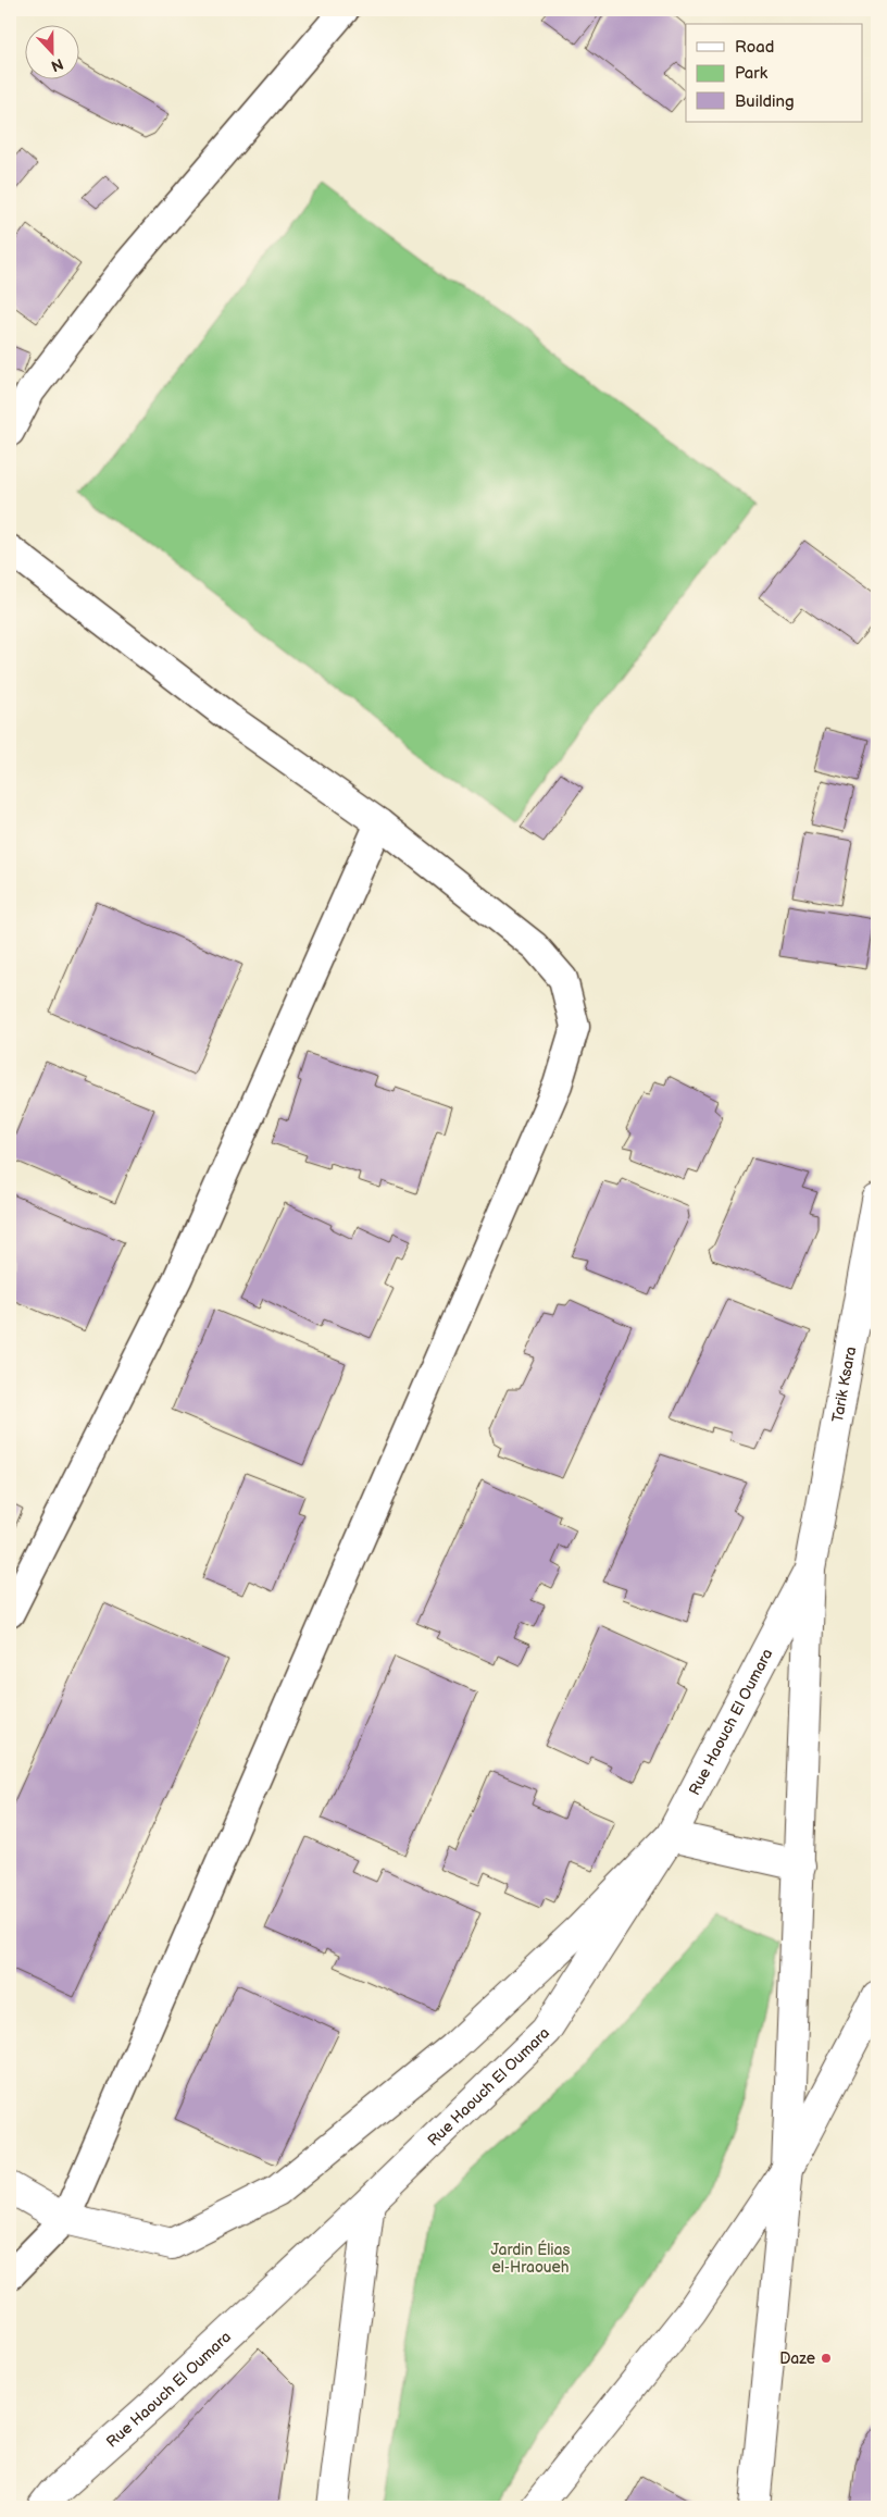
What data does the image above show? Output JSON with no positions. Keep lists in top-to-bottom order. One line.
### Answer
{"streets":{"street":["Tarik Ksara","Rue Haouch El Oumara"]},"crossings":[["Tarik Ksara","Rue Haouch El Oumara"]],"parks":["Jardin Élias el-Hraoueh"],"places":["Daze"],"legend":["Road","Park","Building"],"north":"bottom"}
